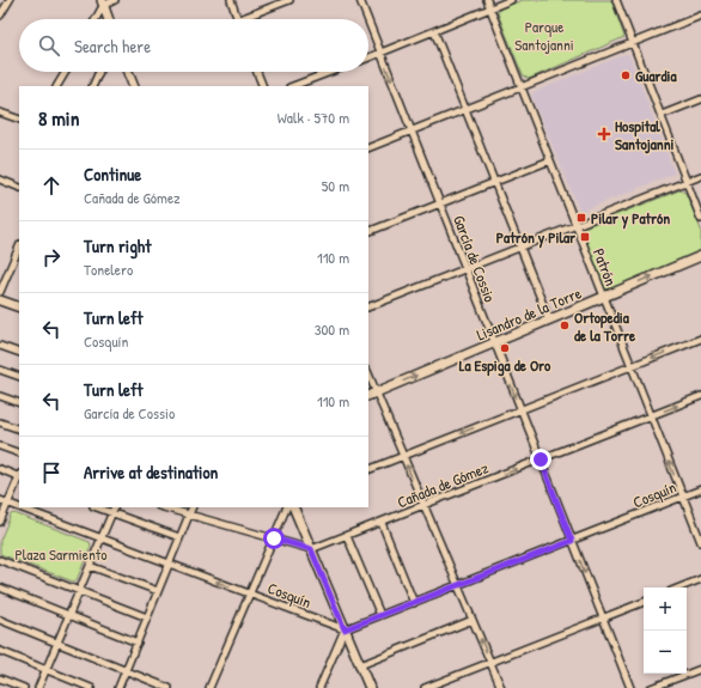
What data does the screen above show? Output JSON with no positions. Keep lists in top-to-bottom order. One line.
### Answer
{"streets":{"street":["García de Cossio","Patrón","Lisandro de la Torre","Cañada de Gómez","Cosquín"]},"crossings":[["García de Cossio","Lisandro de la Torre"],["García de Cossio","Cañada de Gómez"],["García de Cossio","Cosquín"],["Patrón","Lisandro de la Torre"],["Patrón","Cañada de Gómez"],["Patrón","Cosquín"]],"parks":["Parque Santojanni","Plaza Sarmiento"],"places":{"other":["Guardia","Ortopedia de la Torre","La Espiga de Oro"],"health":["Hospital Santojanni"],"transit":["Pilar y Patrón","Patrón y Pilar"]},"page":{"search":"Search here","heading":["8 min","Walk · 570 m"],"list":[["Continue","Cañada de Gómez","50 m"],["Turn right","Tonelero","110 m"],["Turn left","Cosquín","300 m"],["Turn left","García de Cossio","110 m"],"Arrive at destination"],"map_buttons":["+","−"]}}
